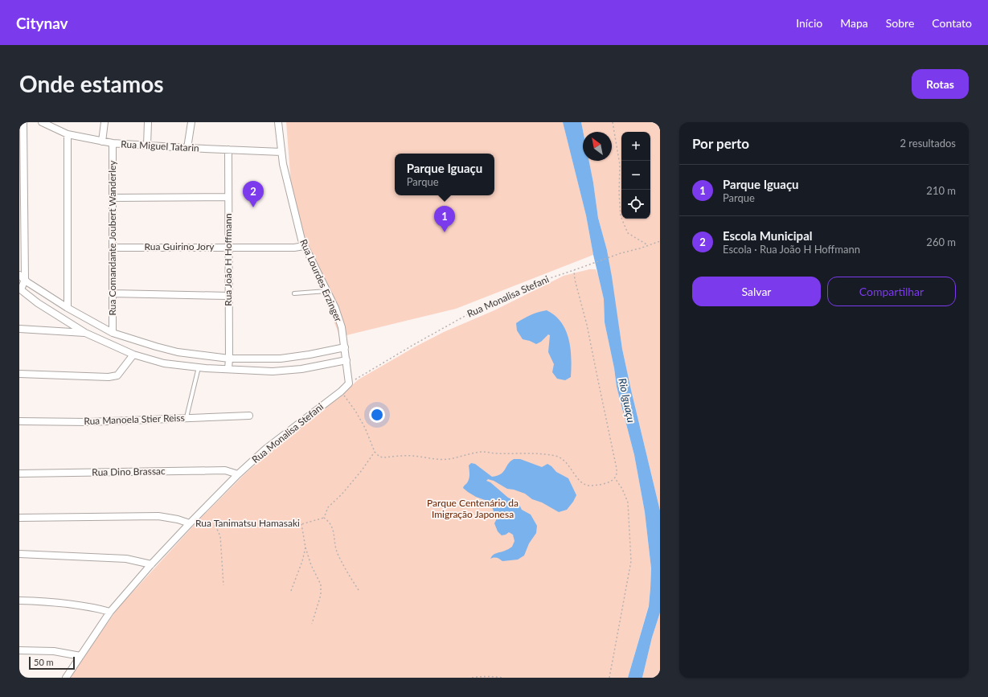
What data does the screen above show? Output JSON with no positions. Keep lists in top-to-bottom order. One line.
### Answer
{"streets":{"street":["Rua Miguel Tatarin","Rua Comandante Joubert Wanderley","Rua Guirino Jory","Rua João H Hoffmann","Rua Lourdes Erzinger","Rua Monalisa Stefani","Rua Manoela Stier Reiss","Rua Dino Brassac"],"path":["Rua Tanimatsu Hamasaki"]},"crossings":[["Rua Miguel Tatarin","Rua Comandante Joubert Wanderley"],["Rua Miguel Tatarin","Rua João H Hoffmann"],["Rua Miguel Tatarin","Rua Lourdes Erzinger"],["Rua Comandante Joubert Wanderley","Rua Guirino Jory"],["Rua Guirino Jory","Rua João H Hoffmann"],["Rua Guirino Jory","Rua Lourdes Erzinger"],["Rua Lourdes Erzinger","Rua Monalisa Stefani"],["Rua Monalisa Stefani","Rua Dino Brassac"],["Rua Monalisa Stefani","Rua Tanimatsu Hamasaki"]],"water":["Rio Iguaçu"],"parks":["Parque Centenário da Imigração Japonesa"],"scale_bar":"50 m","north":"top left","page":{"header":"Citynav","nav":["Início","Mapa","Sobre","Contato"],"buttons":["Rotas",["Salvar","Compartilhar"]],"title":"Onde estamos","heading":["Por perto","2 resultados"],"map_buttons":["+","−"],"popup":["Parque Iguaçu","Parque"],"list":[{"mark":"1","name":"Parque Iguaçu","note":"Parque","value":"210 m"},{"mark":"2","name":"Escola Municipal","note":"Escola · Rua João H Hoffmann","value":"260 m"}],"pins":["2","1"],"scale":"50 m"}}
